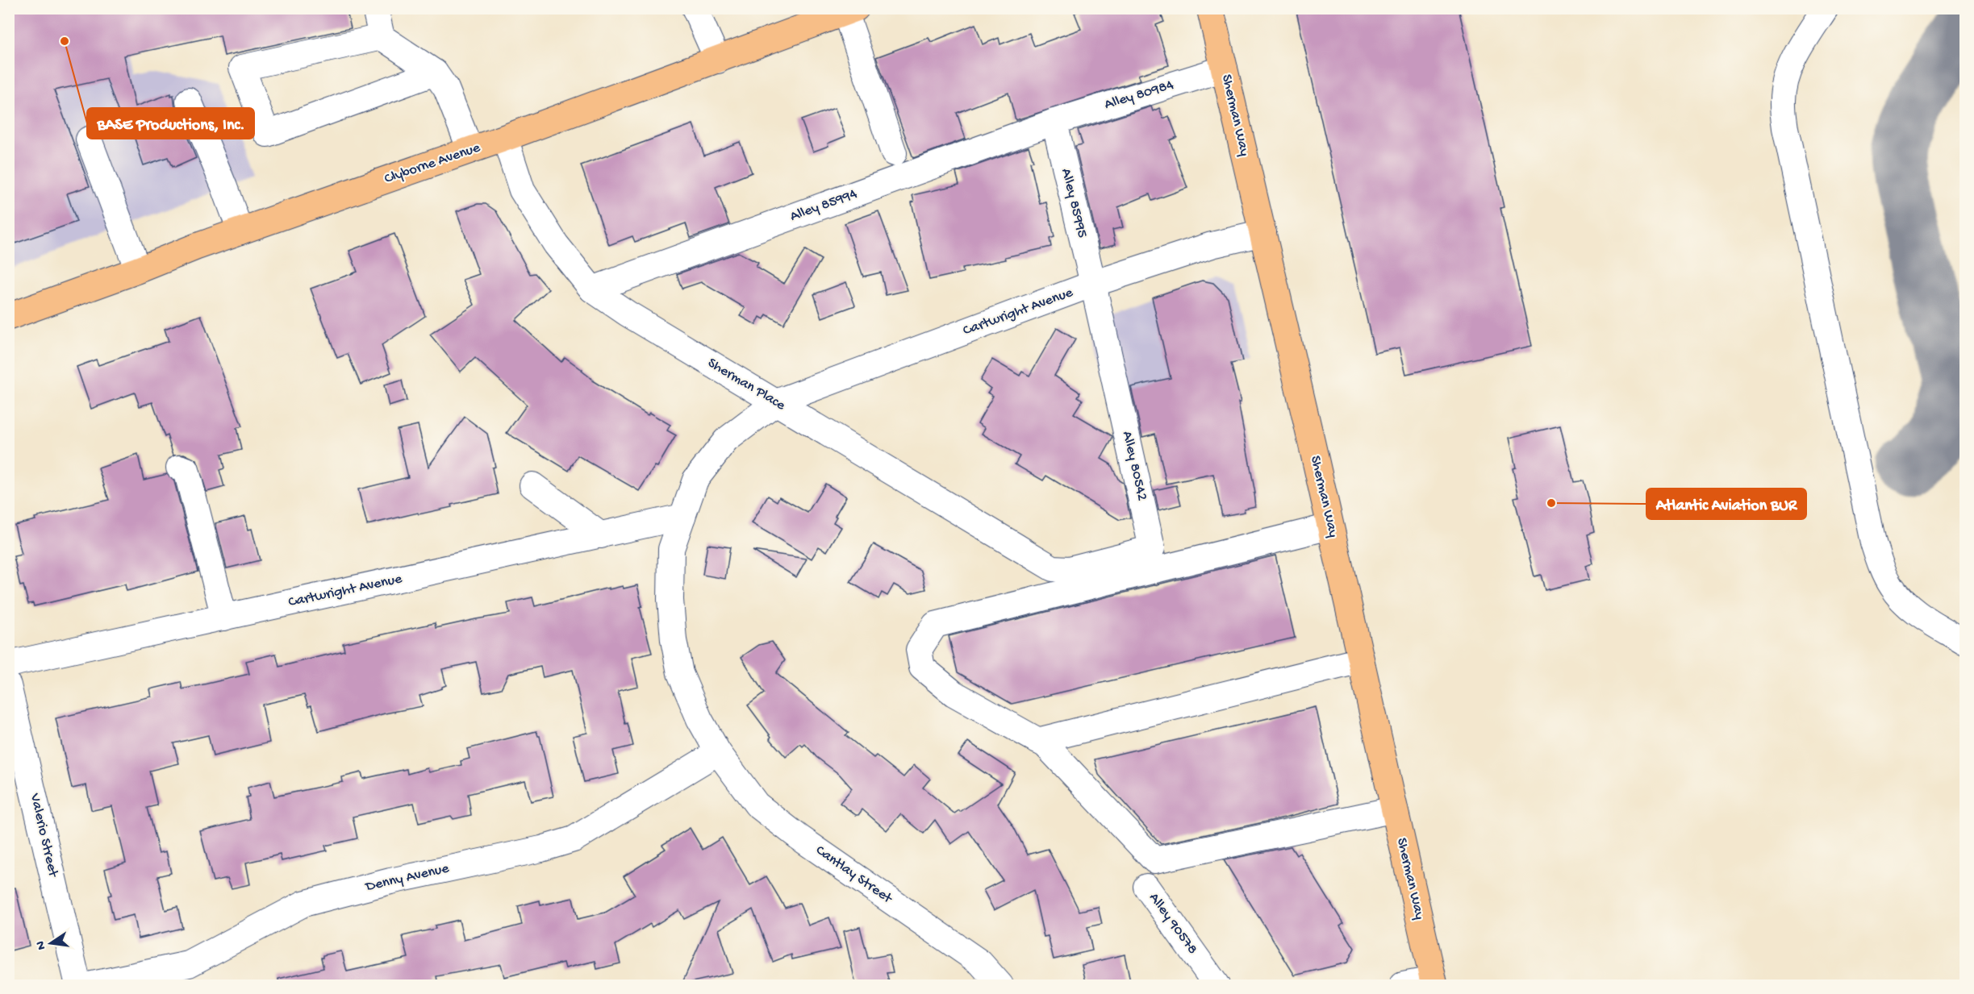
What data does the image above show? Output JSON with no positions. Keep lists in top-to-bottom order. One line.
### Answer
{"streets":{"main road":["Sherman Way","Clyborne Avenue"],"street":["Alley 80984","Alley 85995","Alley 85994","Cartwright Avenue","Sherman Place","Alley 80542","Valerio Street","Cantlay Street","Denny Avenue","Alley 90578"]},"crossings":[["Alley 80984","Sherman Way"],["Alley 80984","Alley 85995"],["Alley 80984","Alley 85994"],["Sherman Way","Cartwright Avenue"],["Clyborne Avenue","Sherman Place"],["Alley 85995","Alley 85994"],["Alley 85995","Cartwright Avenue"],["Alley 85995","Alley 80542"],["Alley 85994","Sherman Place"],["Cartwright Avenue","Sherman Place"],["Cartwright Avenue","Alley 80542"],["Cartwright Avenue","Cantlay Street"],["Sherman Place","Alley 80542"],["Cantlay Street","Denny Avenue"]],"places":["BASE Productions, Inc.","Atlantic Aviation BUR"],"north":"left"}
